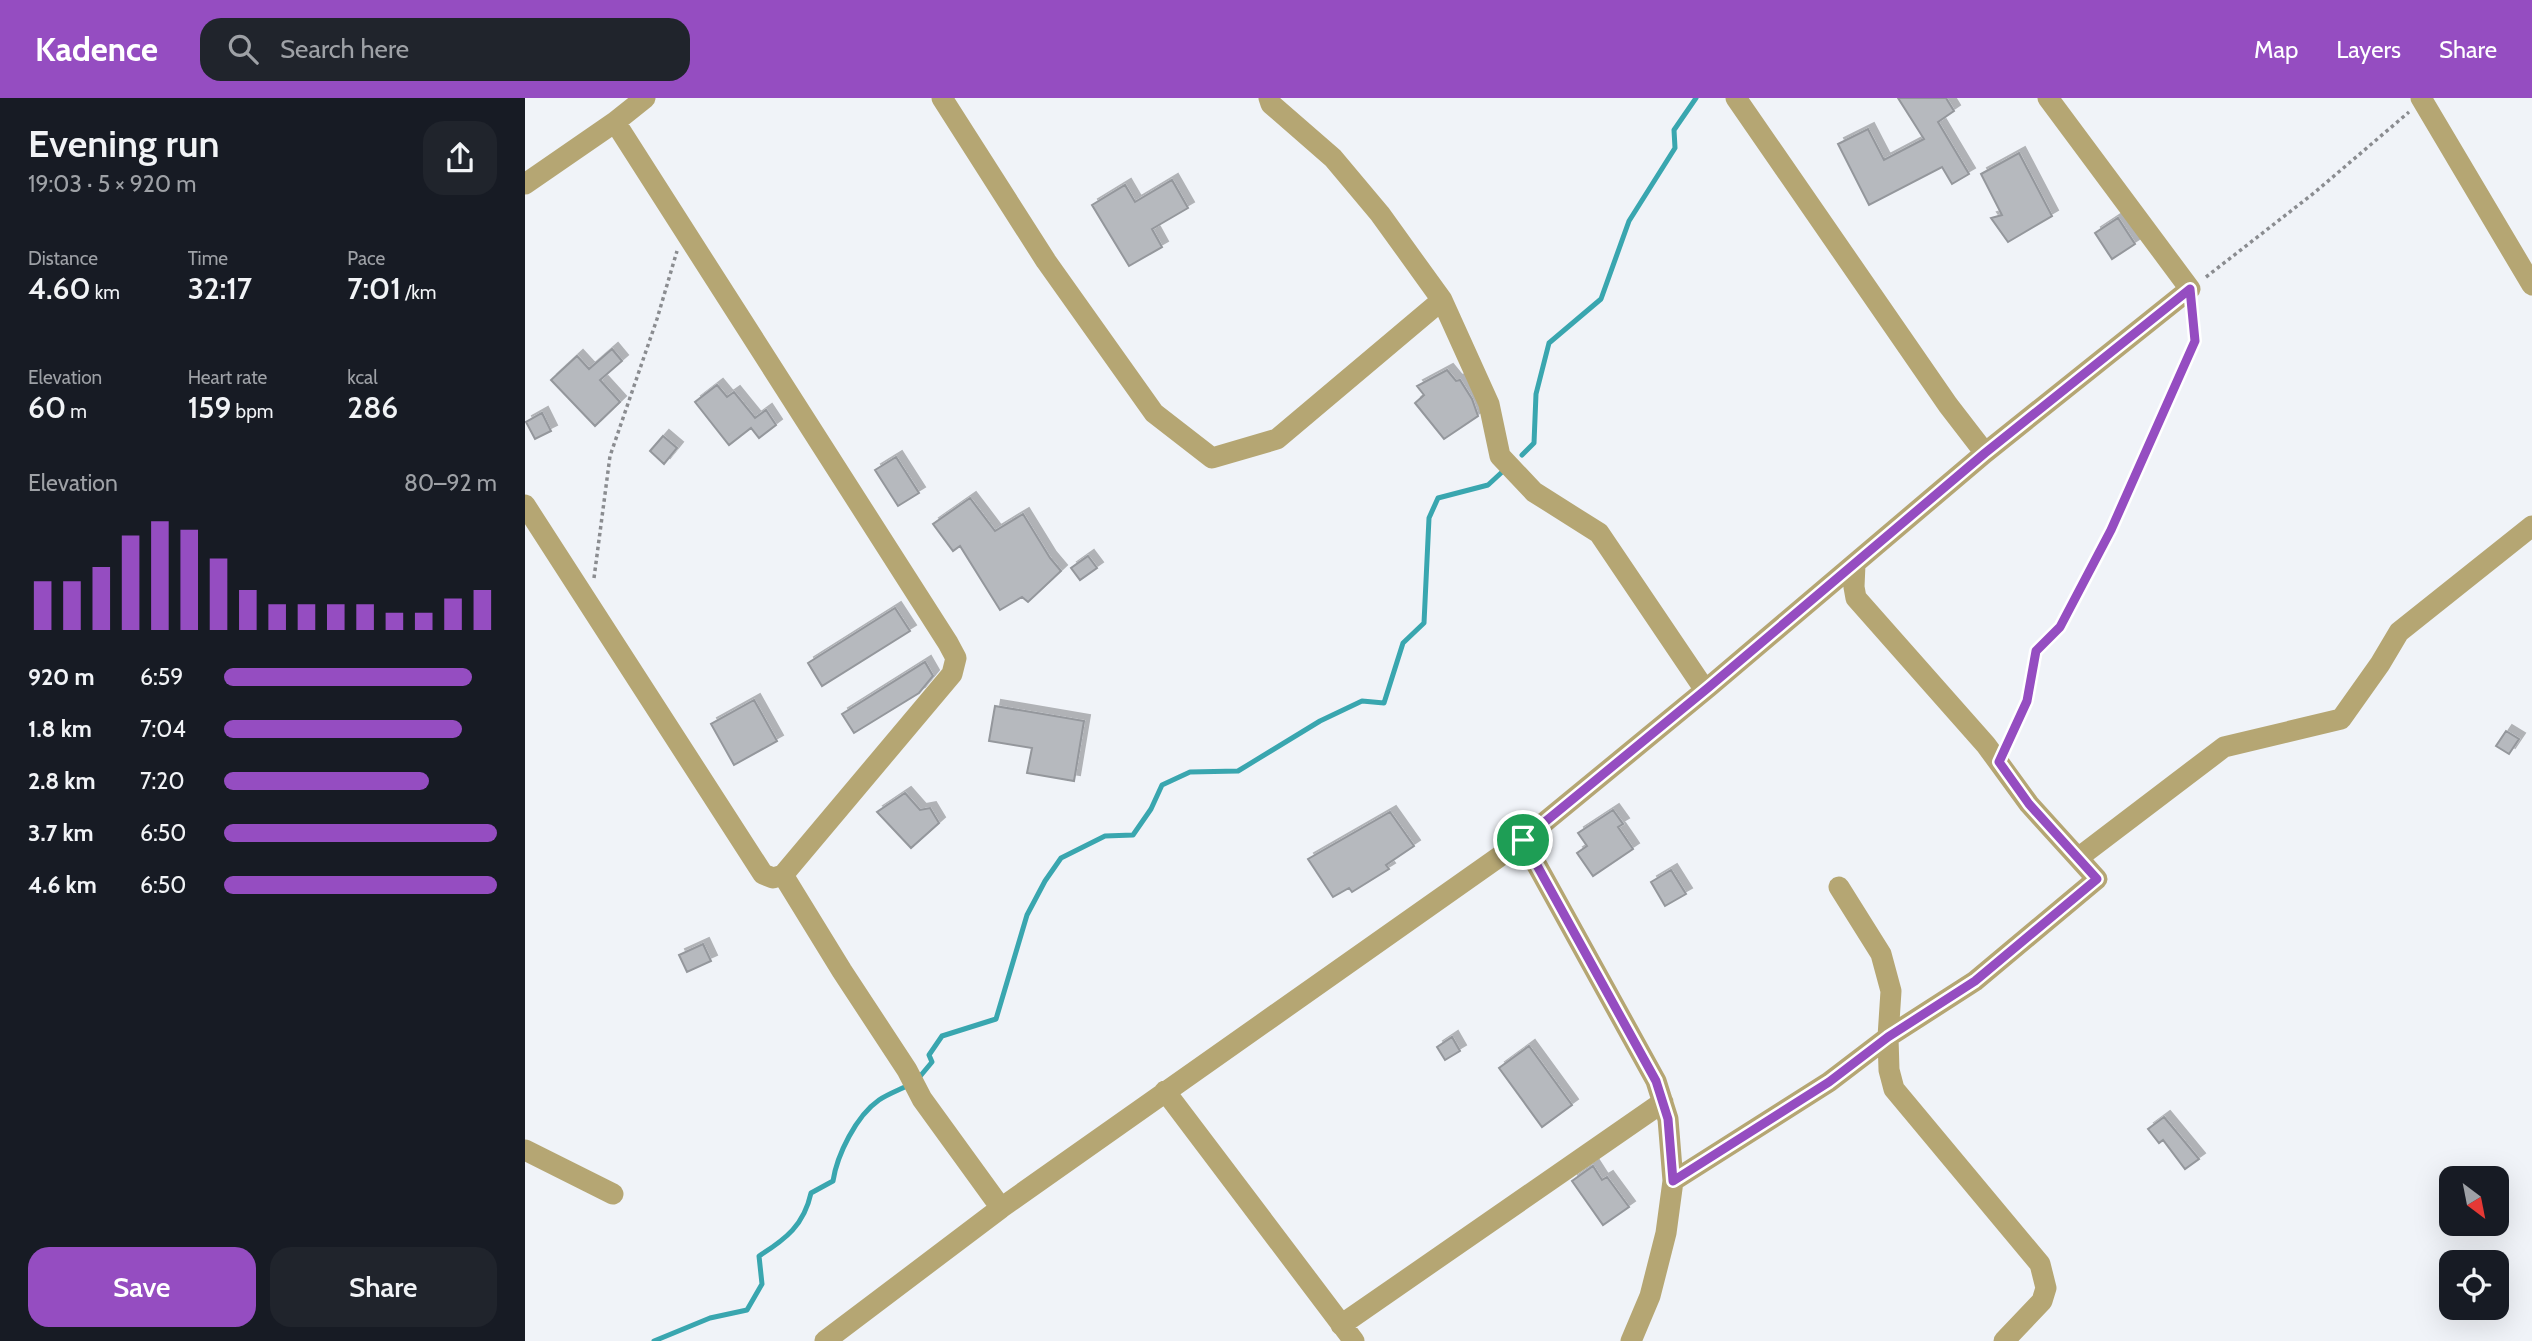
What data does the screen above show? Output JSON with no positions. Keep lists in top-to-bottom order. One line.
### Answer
{"north":"bottom right","page":{"header":"Kadence","search":"Search here","nav":["Map","Layers","Share"],"heading":["Evening run","19:03 · 5 × 920 m"],"stats":[["Distance","4.60 km"],["Time","32:17"],["Pace","7:01 /km"],["Elevation","60 m"],["Heart rate","159 bpm"],["kcal","286"]],"chart":["Elevation","80–92 m"],"list":[{"name":"920 m","note":"6:59"},{"name":"1.8 km","note":"7:04"},{"name":"2.8 km","note":"7:20"},{"name":"3.7 km","note":"6:50"},{"name":"4.6 km","note":"6:50"}],"buttons":["Save","Share"]}}
